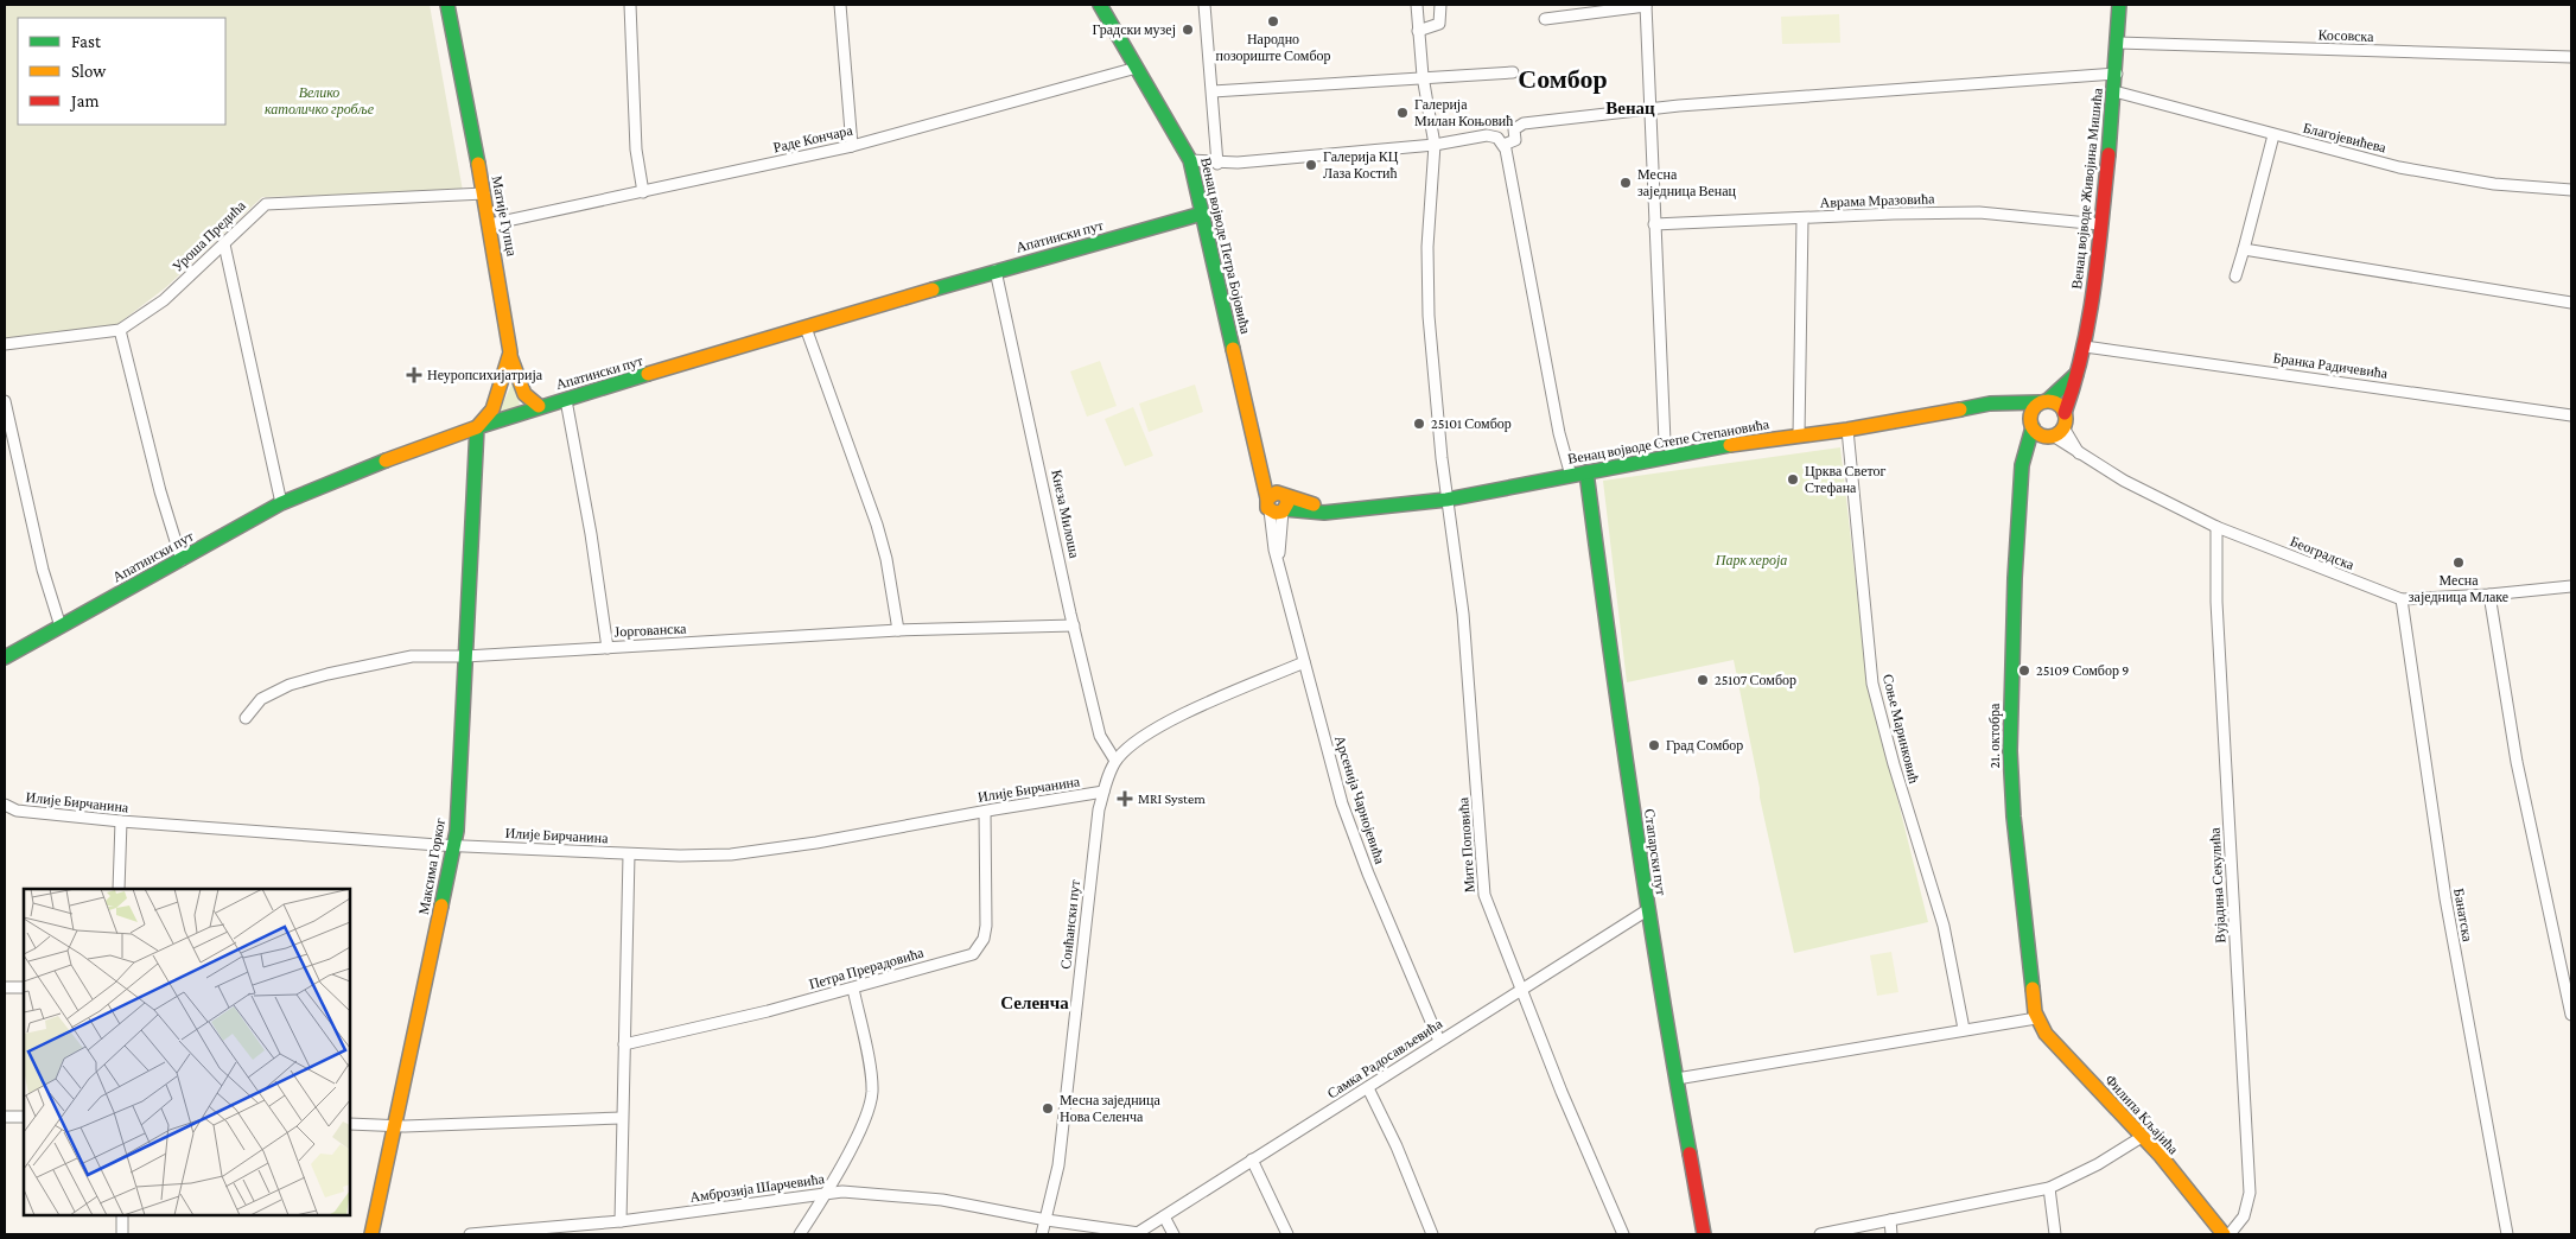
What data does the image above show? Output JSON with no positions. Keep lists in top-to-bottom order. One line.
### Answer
{"streets":{"main road":["Венац војводе Живојина Мишића","Матије Гупца","Апатински пут","Венац војводе Петра Бојовића","Венац војводе Степе Степановића","21. октобра","Стапарски пут","Максима Горког","Филипа Кљајића"],"street":["Косовска","Благојевићева","Раде Кончара","Аврама Мразовића","Уроша Предића","Бранка Радичевића","Кнеза Милоша","Београдска","Јоргованска","Соње Маринковић","Илије Бирчанина","Арсенија Чарнојевића","Мите Поповића","Вујадина Секулића","Банатска","Сонћански пут","Петра Прерадовића","Самка Радосављевића","Амброзија Шарчевића"]},"crossings":[["Косовска","Венац војводе Живојина Мишића"],["Благојевићева","Венац војводе Живојина Мишића"],["Раде Кончара","Матије Гупца"],["Раде Кончара","Венац војводе Петра Бојовића"],["Венац војводе Живојина Мишића","Аврама Мразовића"],["Венац војводе Живојина Мишића","Бранка Радичевића"],["Венац војводе Живојина Мишића","Венац војводе Степе Степановића"],["Венац војводе Живојина Мишића","Београдска"],["Венац војводе Живојина Мишића","21. октобра"],["Матије Гупца","Уроша Предића"],["Матије Гупца","Апатински пут"],["Матије Гупца","Максима Горког"],["Апатински пут","Венац војводе Петра Бојовића"],["Апатински пут","Кнеза Милоша"],["Апатински пут","Максима Горког"],["Венац војводе Петра Бојовића","Венац војводе Степе Степановића"],["Венац војводе Петра Бојовића","Арсенија Чарнојевића"],["Венац војводе Степе Степановића","Београдска"],["Венац војводе Степе Степановића","Соње Маринковић"],["Венац војводе Степе Степановића","21. октобра"],["Венац војводе Степе Степановића","Арсенија Чарнојевића"],["Венац војводе Степе Степановића","Мите Поповића"],["Венац војводе Степе Степановића","Стапарски пут"],["Кнеза Милоша","Јоргованска"],["Кнеза Милоша","Сонћански пут"],["Београдска","21. октобра"],["Београдска","Вујадина Секулића"],["Београдска","Банатска"],["Јоргованска","Максима Горког"],["21. октобра","Филипа Кљајића"],["Илије Бирчанина","Максима Горког"],["Илије Бирчанина","Сонћански пут"],["Илије Бирчанина","Петра Прерадовића"],["Арсенија Чарнојевића","Самка Радосављевића"],["Мите Поповића","Самка Радосављевића"],["Стапарски пут","Самка Радосављевића"],["Сонћански пут","Самка Радосављевића"],["Сонћански пут","Амброзија Шарчевића"],["Самка Радосављевића","Амброзија Шарчевића"]],"districts":["Сомбор","Венац","Селенча"],"parks":["Велико католичко гробље","Парк хероја"],"places":{"other":["Народно позориште Сомбор","Градски музеј","Галерија Милан Коњовић","Галерија КЦ Лаза Костић","Месна заједница Венац","25101 Сомбор","Црква Светог Стефана","Месна заједница Млаке","25109 Сомбор 9","25107 Сомбор","Град Сомбор","Месна заједница Нова Селенча"],"health":["Неуропсихијатрија","MRI System"]},"legend":["Fast","Slow","Jam"]}
